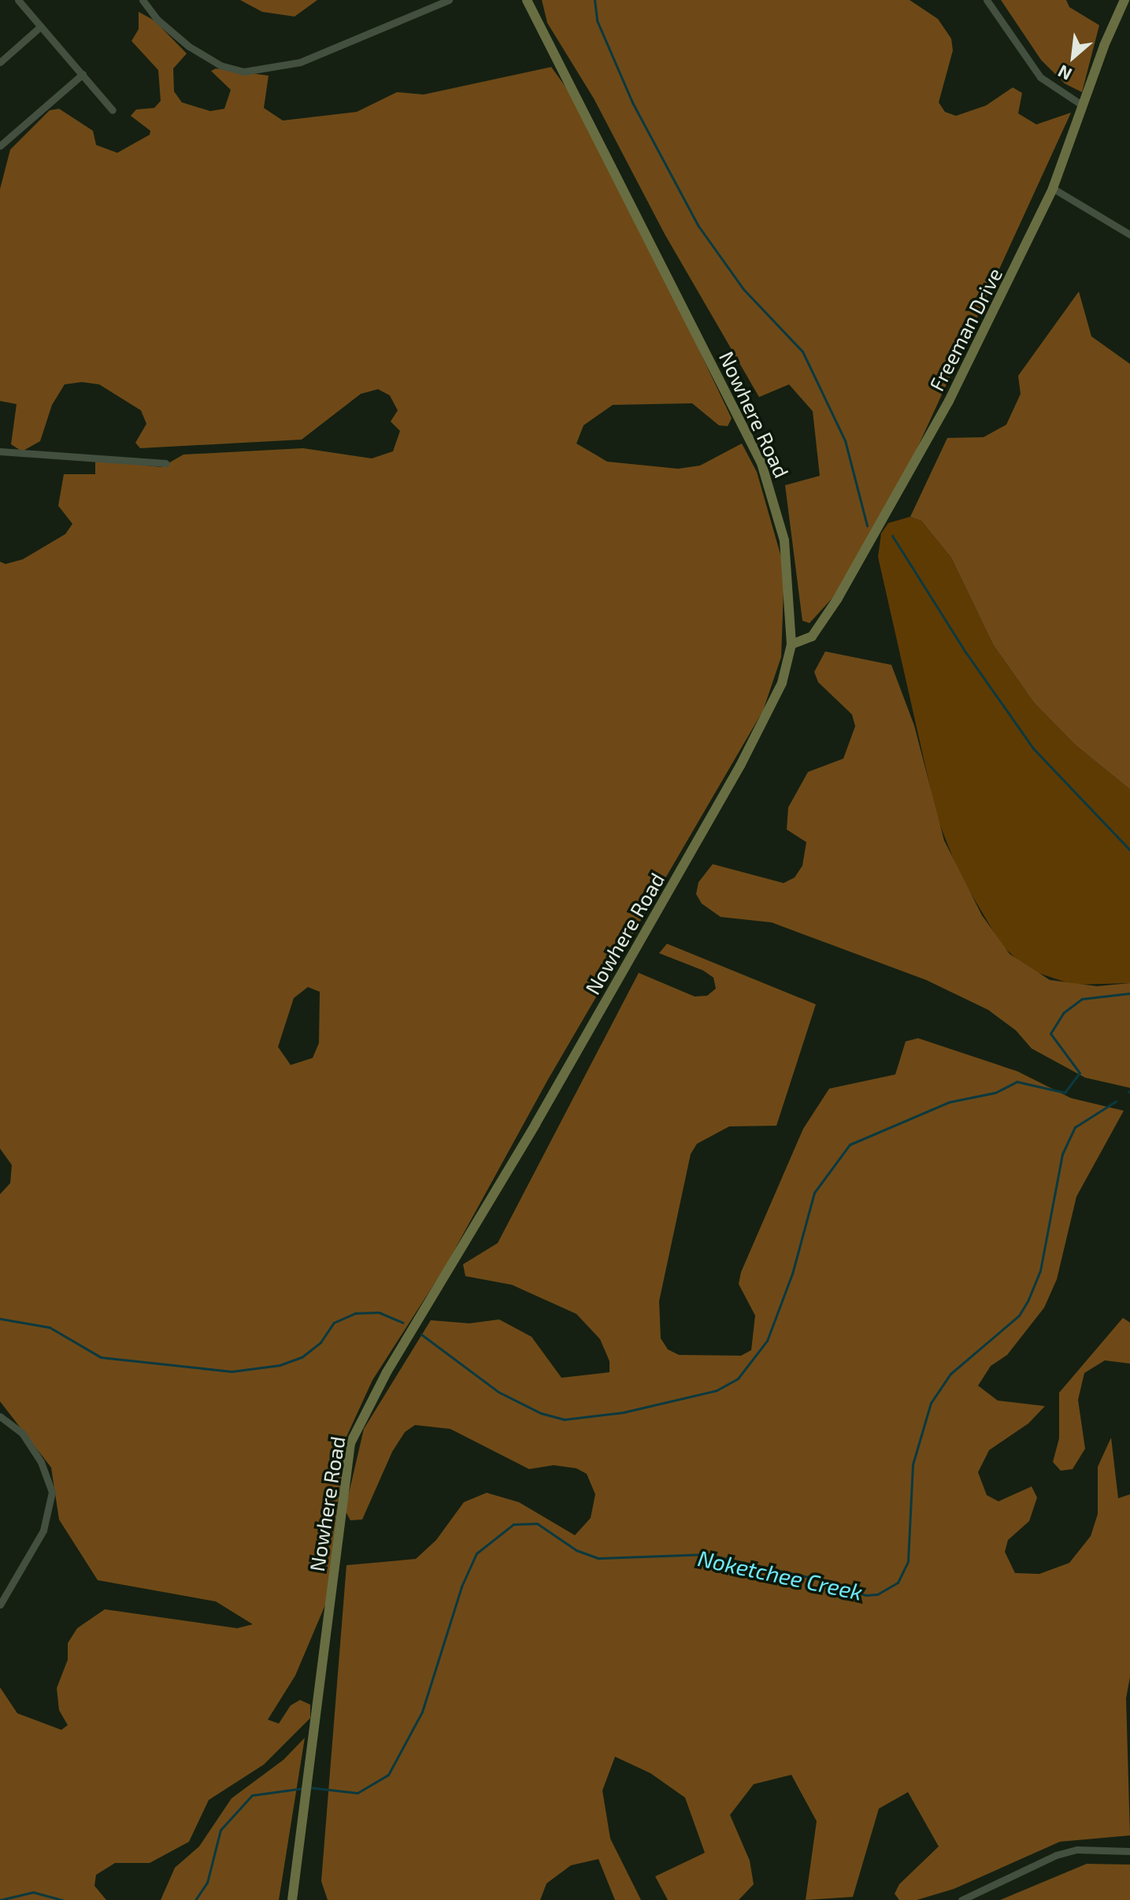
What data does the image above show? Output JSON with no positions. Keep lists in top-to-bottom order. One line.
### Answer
{"streets":{"street":["Freeman Drive","Nowhere Road"]},"crossings":[["Freeman Drive","Nowhere Road"]],"water":["Noketchee Creek"],"north":"bottom left"}
